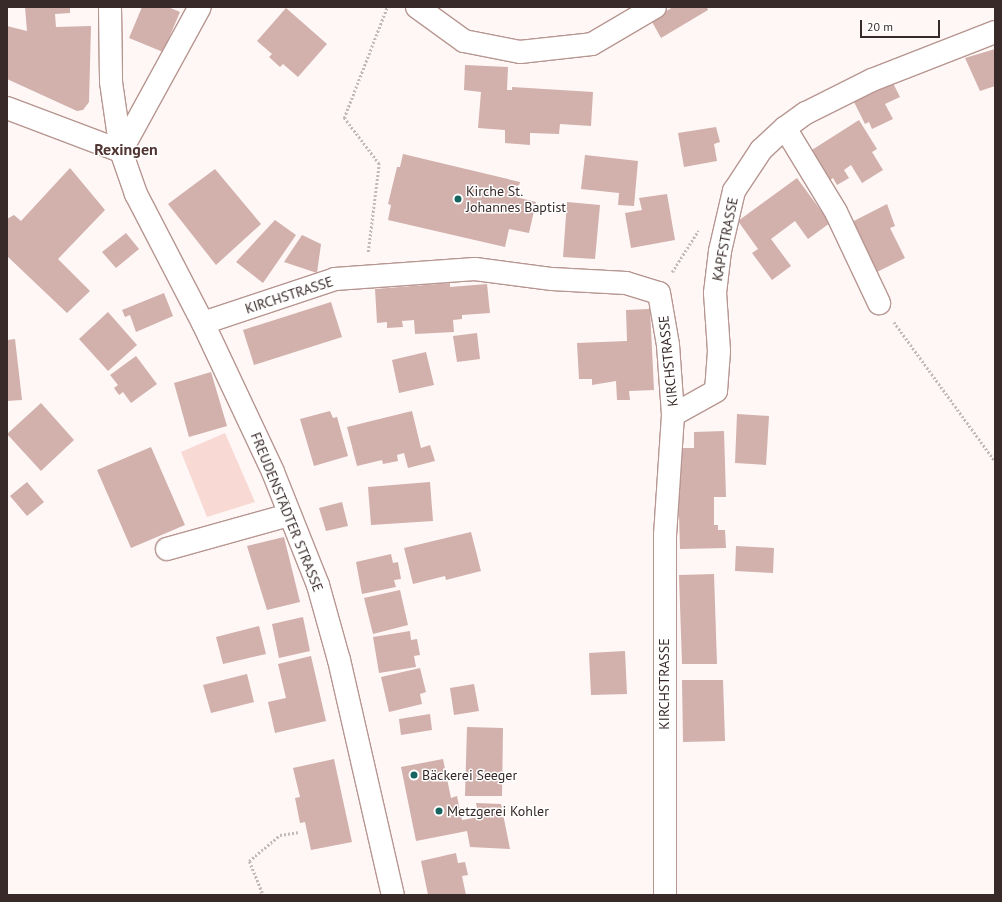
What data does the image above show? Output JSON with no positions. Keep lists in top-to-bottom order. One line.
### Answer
{"streets":{"street":["KAPFSTRASSE","KIRCHSTRASSE","FREUDENSTÄDTER STRASSE"]},"crossings":[["KAPFSTRASSE","KIRCHSTRASSE"],["KIRCHSTRASSE","FREUDENSTÄDTER STRASSE"]],"districts":["Rexingen"],"places":["Kirche St. Johannes Baptist","Bäckerei Seeger","Metzgerei Kohler"],"scale_bar":"20 m"}
